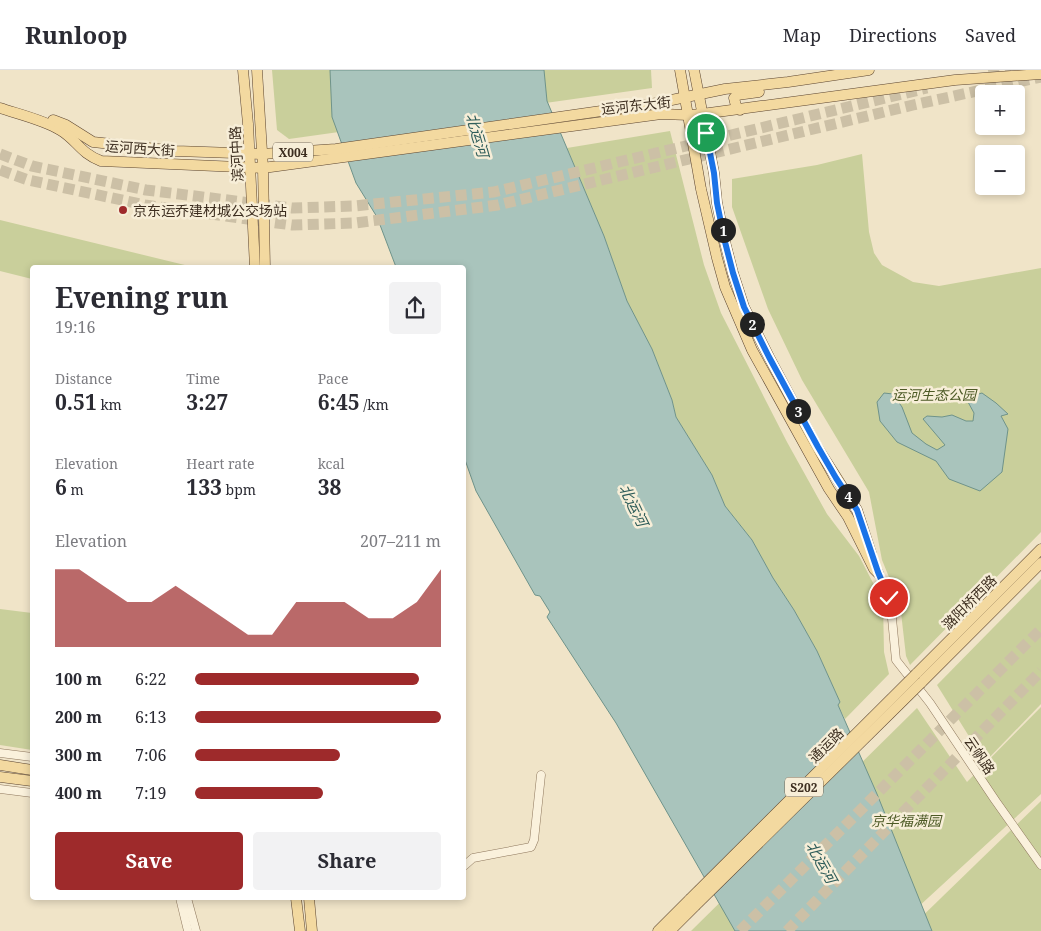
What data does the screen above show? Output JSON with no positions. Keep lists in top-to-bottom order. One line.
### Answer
{"streets":{"main road":["运河东大街","运河西大街","X004","滨河中路","潞阳桥西路","通运路","S202"],"street":["云帆路"]},"crossings":[["运河东大街","运河西大街"],["运河东大街","滨河中路"],["运河西大街","滨河中路"],["潞阳桥西路","通运路"],["通运路","S202"]],"water":["北运河"],"parks":["运河生态公园","京华福满园"],"places":["京东运乔建材城公交场站"],"page":{"header":"Runloop","nav":["Map","Directions","Saved"],"map_buttons":["+","−"],"pins":["1","2","3","4"],"heading":["Evening run","19:16"],"stats":[["Distance","0.51 km"],["Time","3:27"],["Pace","6:45 /km"],["Elevation","6 m"],["Heart rate","133 bpm"],["kcal","38"]],"chart":["Elevation","207–211 m"],"list":[{"name":"100 m","note":"6:22"},{"name":"200 m","note":"6:13"},{"name":"300 m","note":"7:06"},{"name":"400 m","note":"7:19"}],"buttons":["Save","Share"]}}
